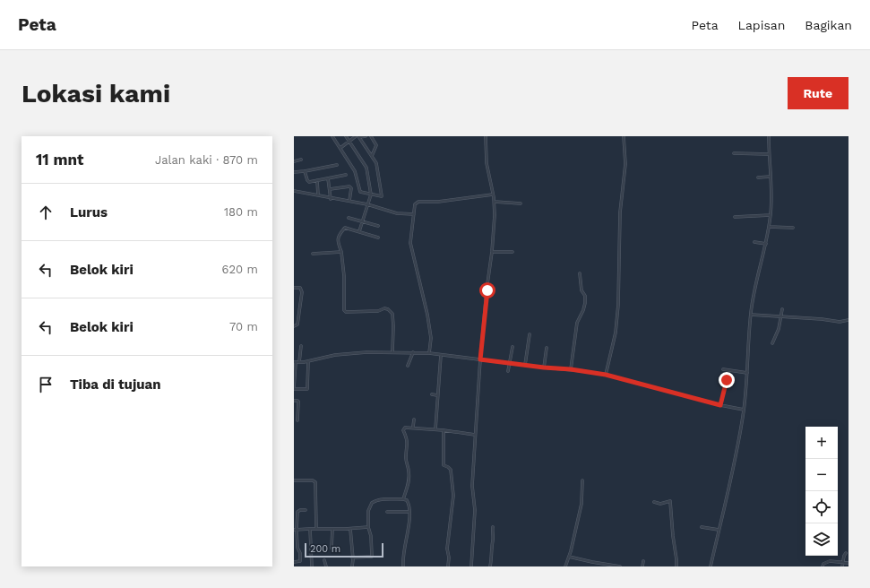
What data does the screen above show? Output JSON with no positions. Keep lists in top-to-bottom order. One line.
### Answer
{"scale_bar":"200 m","page":{"header":"Peta","nav":["Peta","Lapisan","Bagikan"],"buttons":"Rute","title":"Lokasi kami","heading":["11 mnt","Jalan kaki · 870 m"],"list":[["Lurus","180 m"],["Belok kiri","620 m"],["Belok kiri","70 m"],"Tiba di tujuan"],"map_buttons":["+","−"],"scale":"200 m"}}
